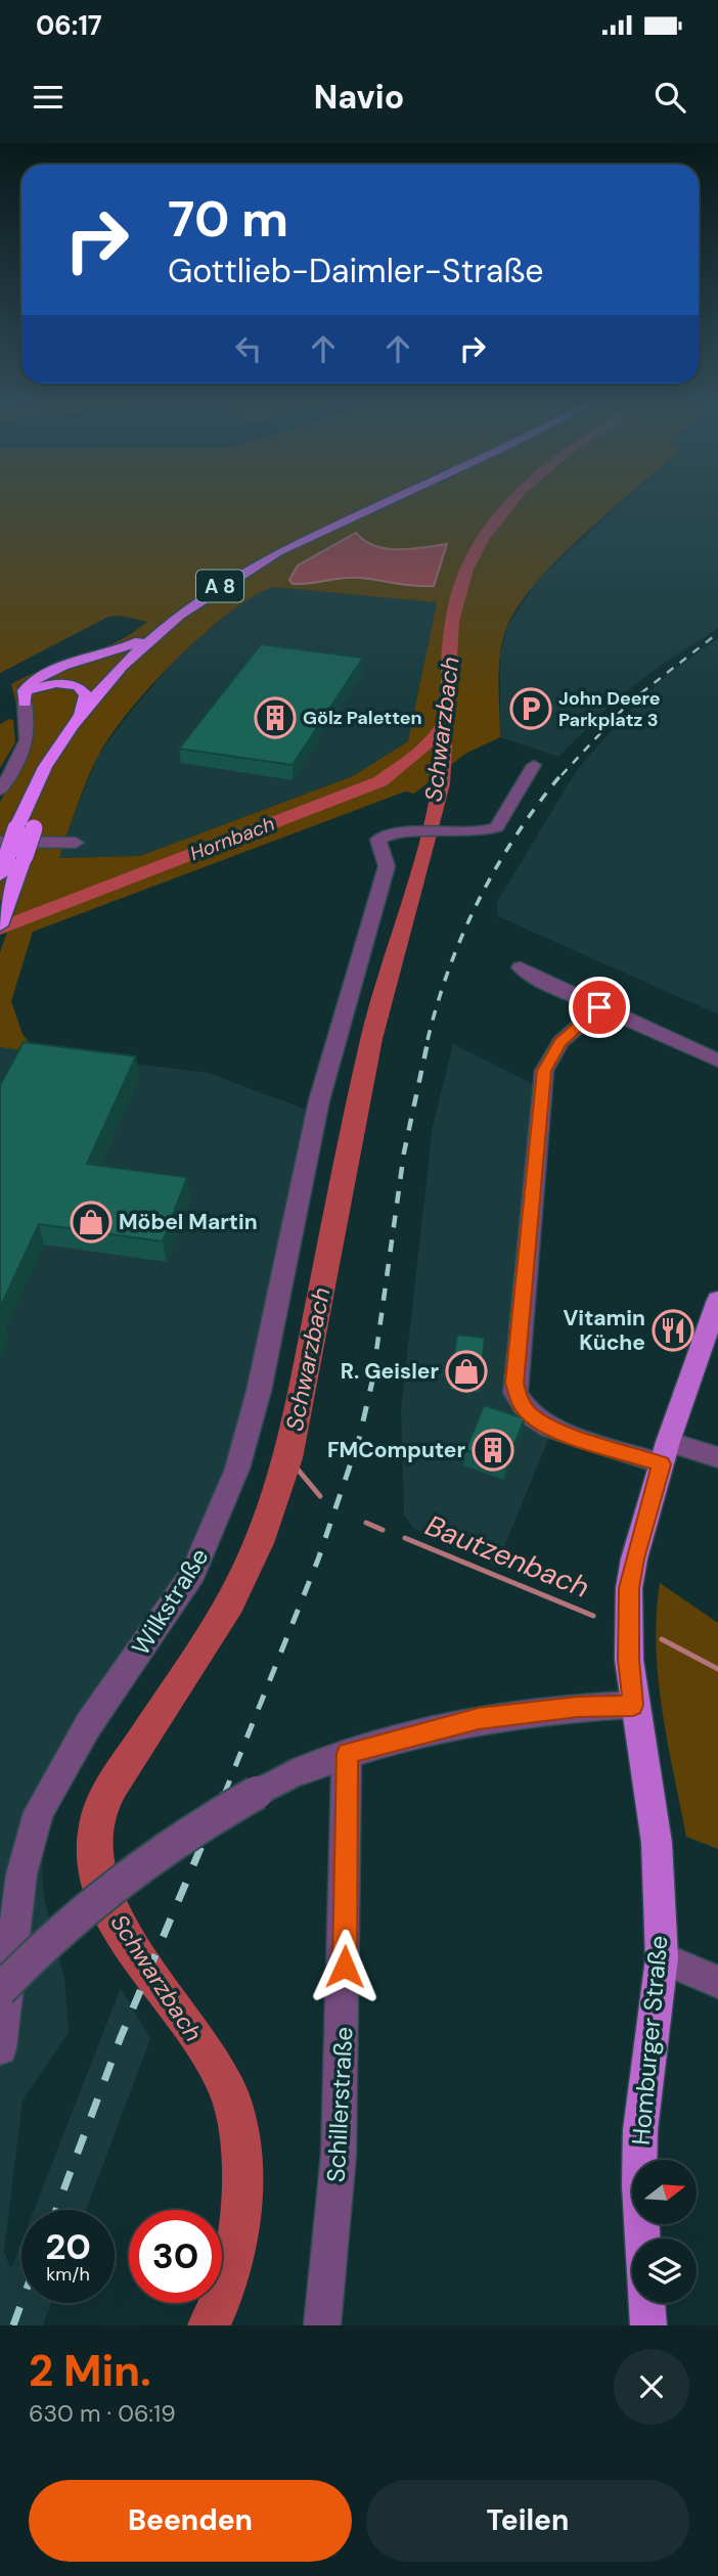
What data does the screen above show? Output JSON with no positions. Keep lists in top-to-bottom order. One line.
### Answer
{"streets":{"highway":["A 8"],"main road":["Homburger Straße"],"street":["Wilkstraße","Schillerstraße"]},"water":["Schwarzbach","Hornbach","Bautzenbach"],"places":{"parking":["John Deere Parkplatz 3"],"building":["Gölz Paletten","FMComputer"],"shop":["Möbel Martin","R. Geisler"],"restaurant":["Vitamin Küche"]},"north":"right","page":{"status":"06:17","header":"Navio","turn":["70 m","Gottlieb-Daimler-Straße"],"speed":"20 km/h","limit":"30","heading":["2 Min.","630 m · 06:19"],"buttons":["Beenden","Teilen"]}}
